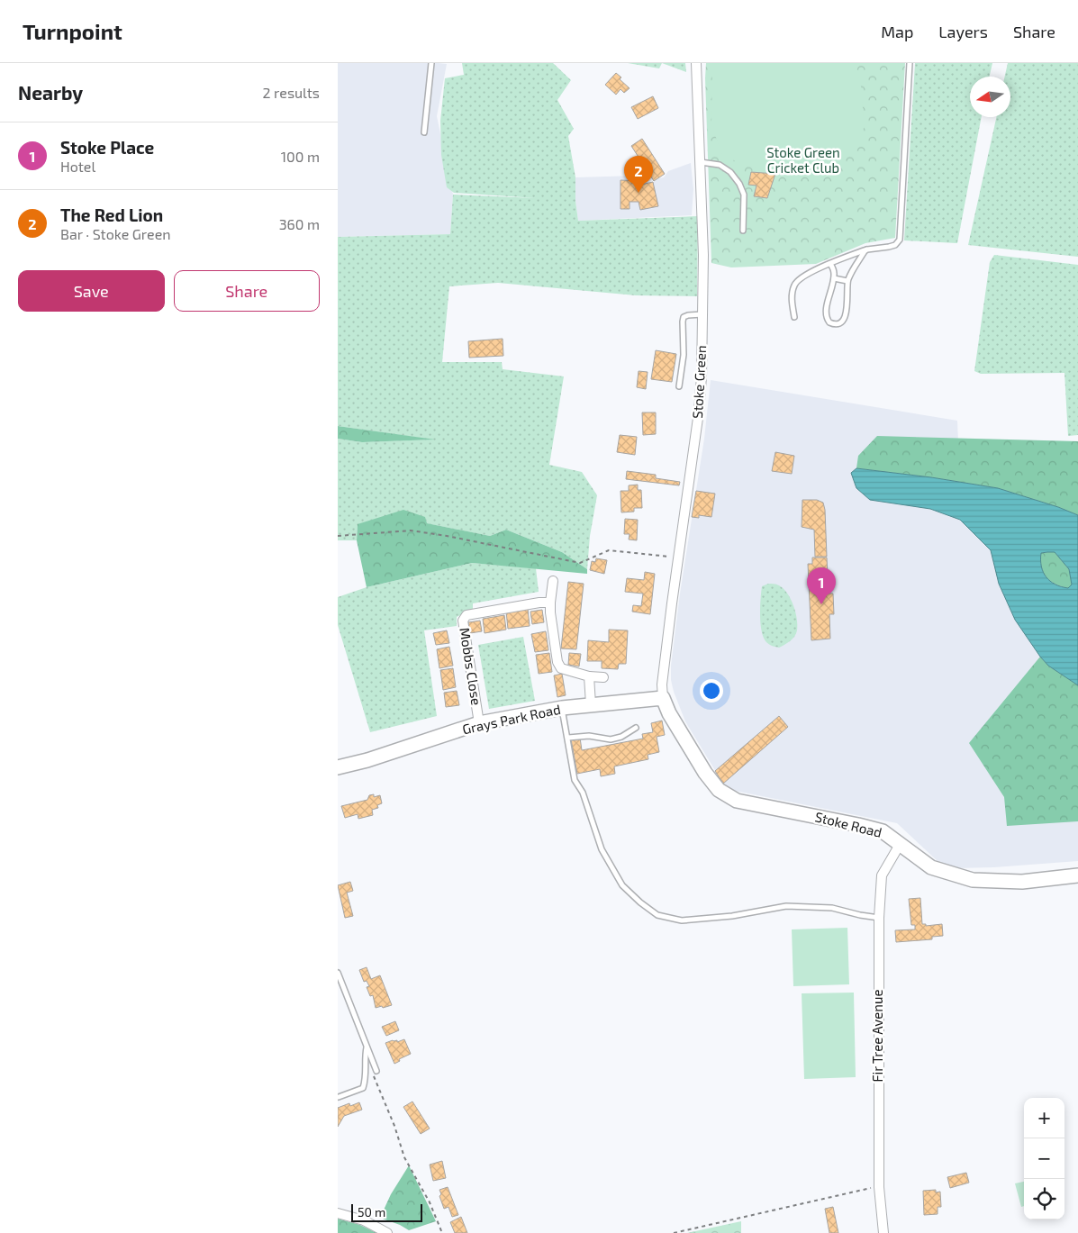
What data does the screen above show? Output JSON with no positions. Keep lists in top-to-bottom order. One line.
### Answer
{"streets":{"main road":["Grays Park Road","Stoke Road"],"street":["Stoke Green","Mobbs Close","Fir Tree Avenue"]},"crossings":[["Stoke Green","Grays Park Road"],["Stoke Green","Stoke Road"],["Mobbs Close","Grays Park Road"],["Grays Park Road","Stoke Road"],["Stoke Road","Fir Tree Avenue"]],"parks":["Stoke Green Cricket Club"],"scale_bar":"50 m","north":"left","page":{"header":"Turnpoint","nav":["Map","Layers","Share"],"heading":["Nearby","2 results"],"list":[{"mark":"1","name":"Stoke Place","note":"Hotel","value":"100 m"},{"mark":"2","name":"The Red Lion","note":"Bar · Stoke Green","value":"360 m"}],"pins":["2","1"],"buttons":["Save","Share"],"map_buttons":["+","−"],"scale":"50 m"}}
